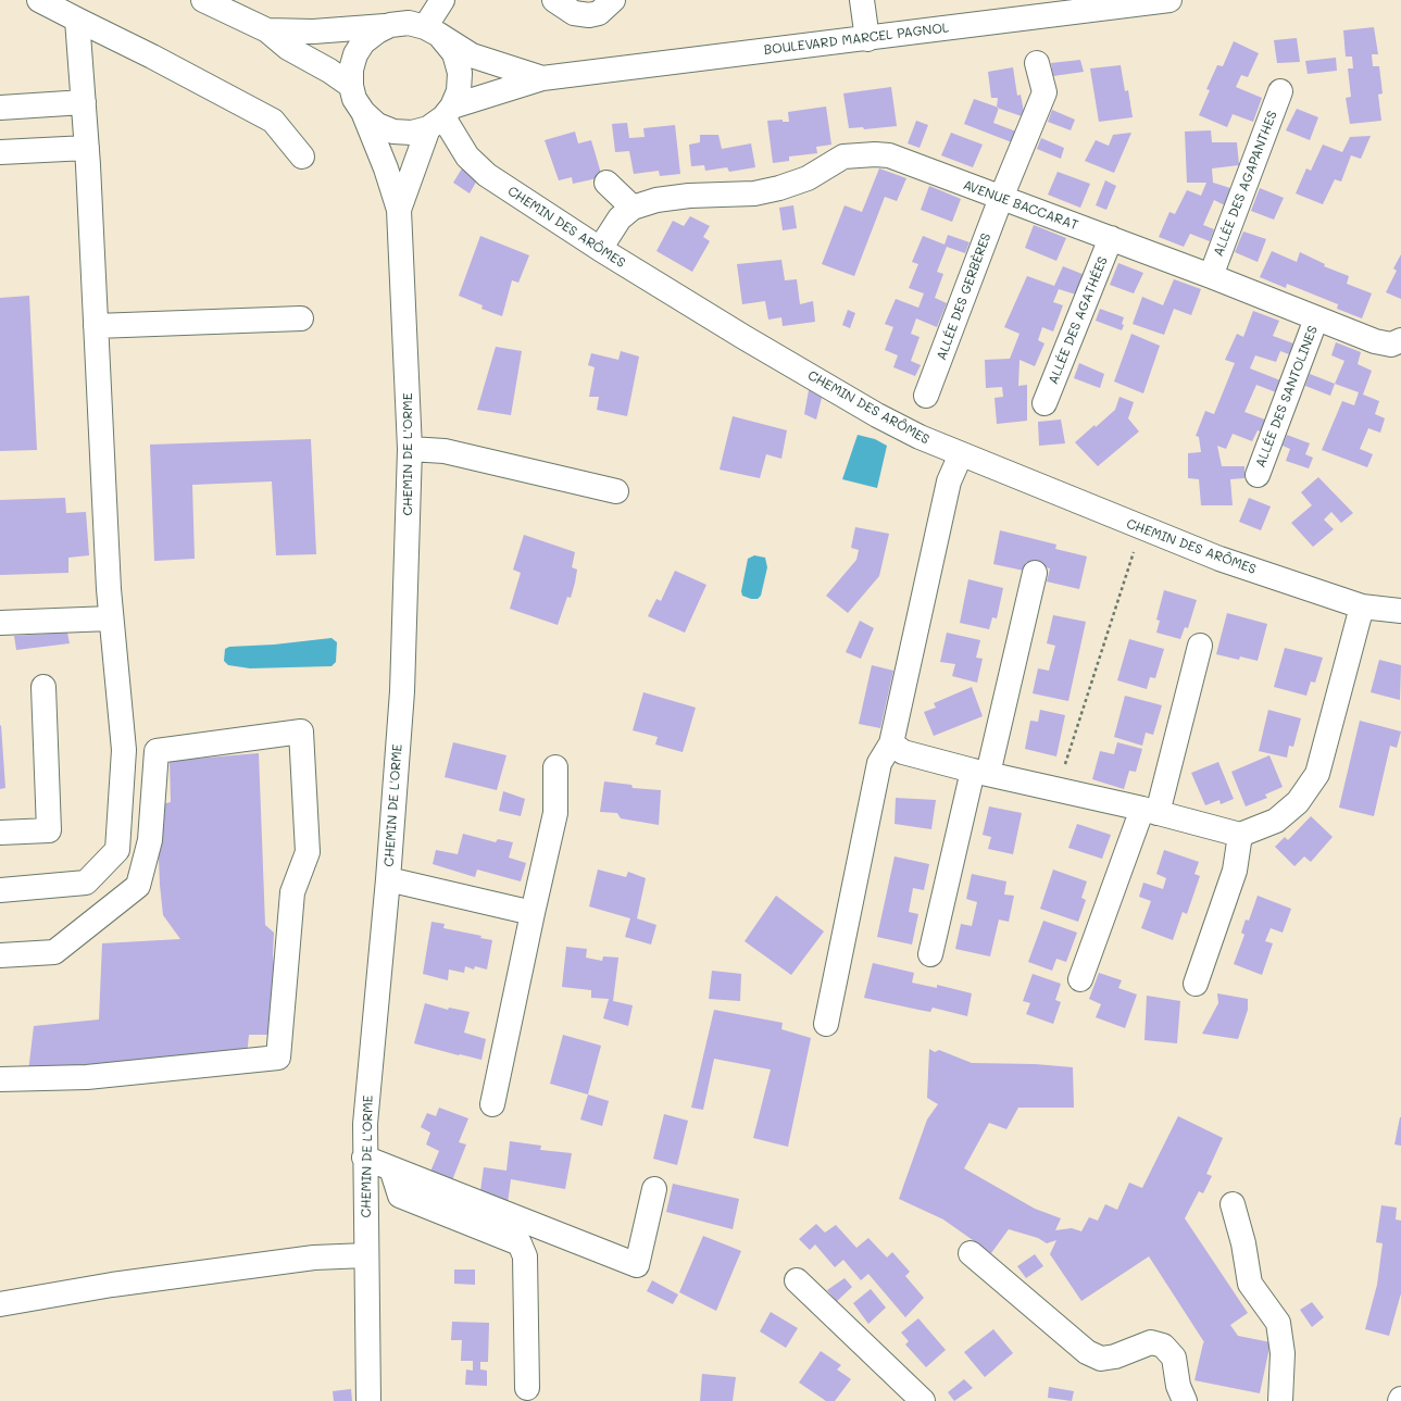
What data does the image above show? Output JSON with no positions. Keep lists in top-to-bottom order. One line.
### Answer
{"streets":{"street":["BOULEVARD MARCEL PAGNOL","ALLÉE DES AGAPANTHES","AVENUE BACCARAT","CHEMIN DES ARÔMES","ALLÉE DES GERBÈRES","ALLÉE DES AGATHÉES","ALLÉE DES SANTOLINES","CHEMIN DE L'ORME"]},"crossings":[["BOULEVARD MARCEL PAGNOL","CHEMIN DES ARÔMES"],["BOULEVARD MARCEL PAGNOL","CHEMIN DE L'ORME"],["ALLÉE DES AGAPANTHES","AVENUE BACCARAT"],["AVENUE BACCARAT","CHEMIN DES ARÔMES"],["AVENUE BACCARAT","ALLÉE DES GERBÈRES"],["AVENUE BACCARAT","ALLÉE DES AGATHÉES"],["AVENUE BACCARAT","ALLÉE DES SANTOLINES"],["CHEMIN DES ARÔMES","CHEMIN DE L'ORME"]]}
